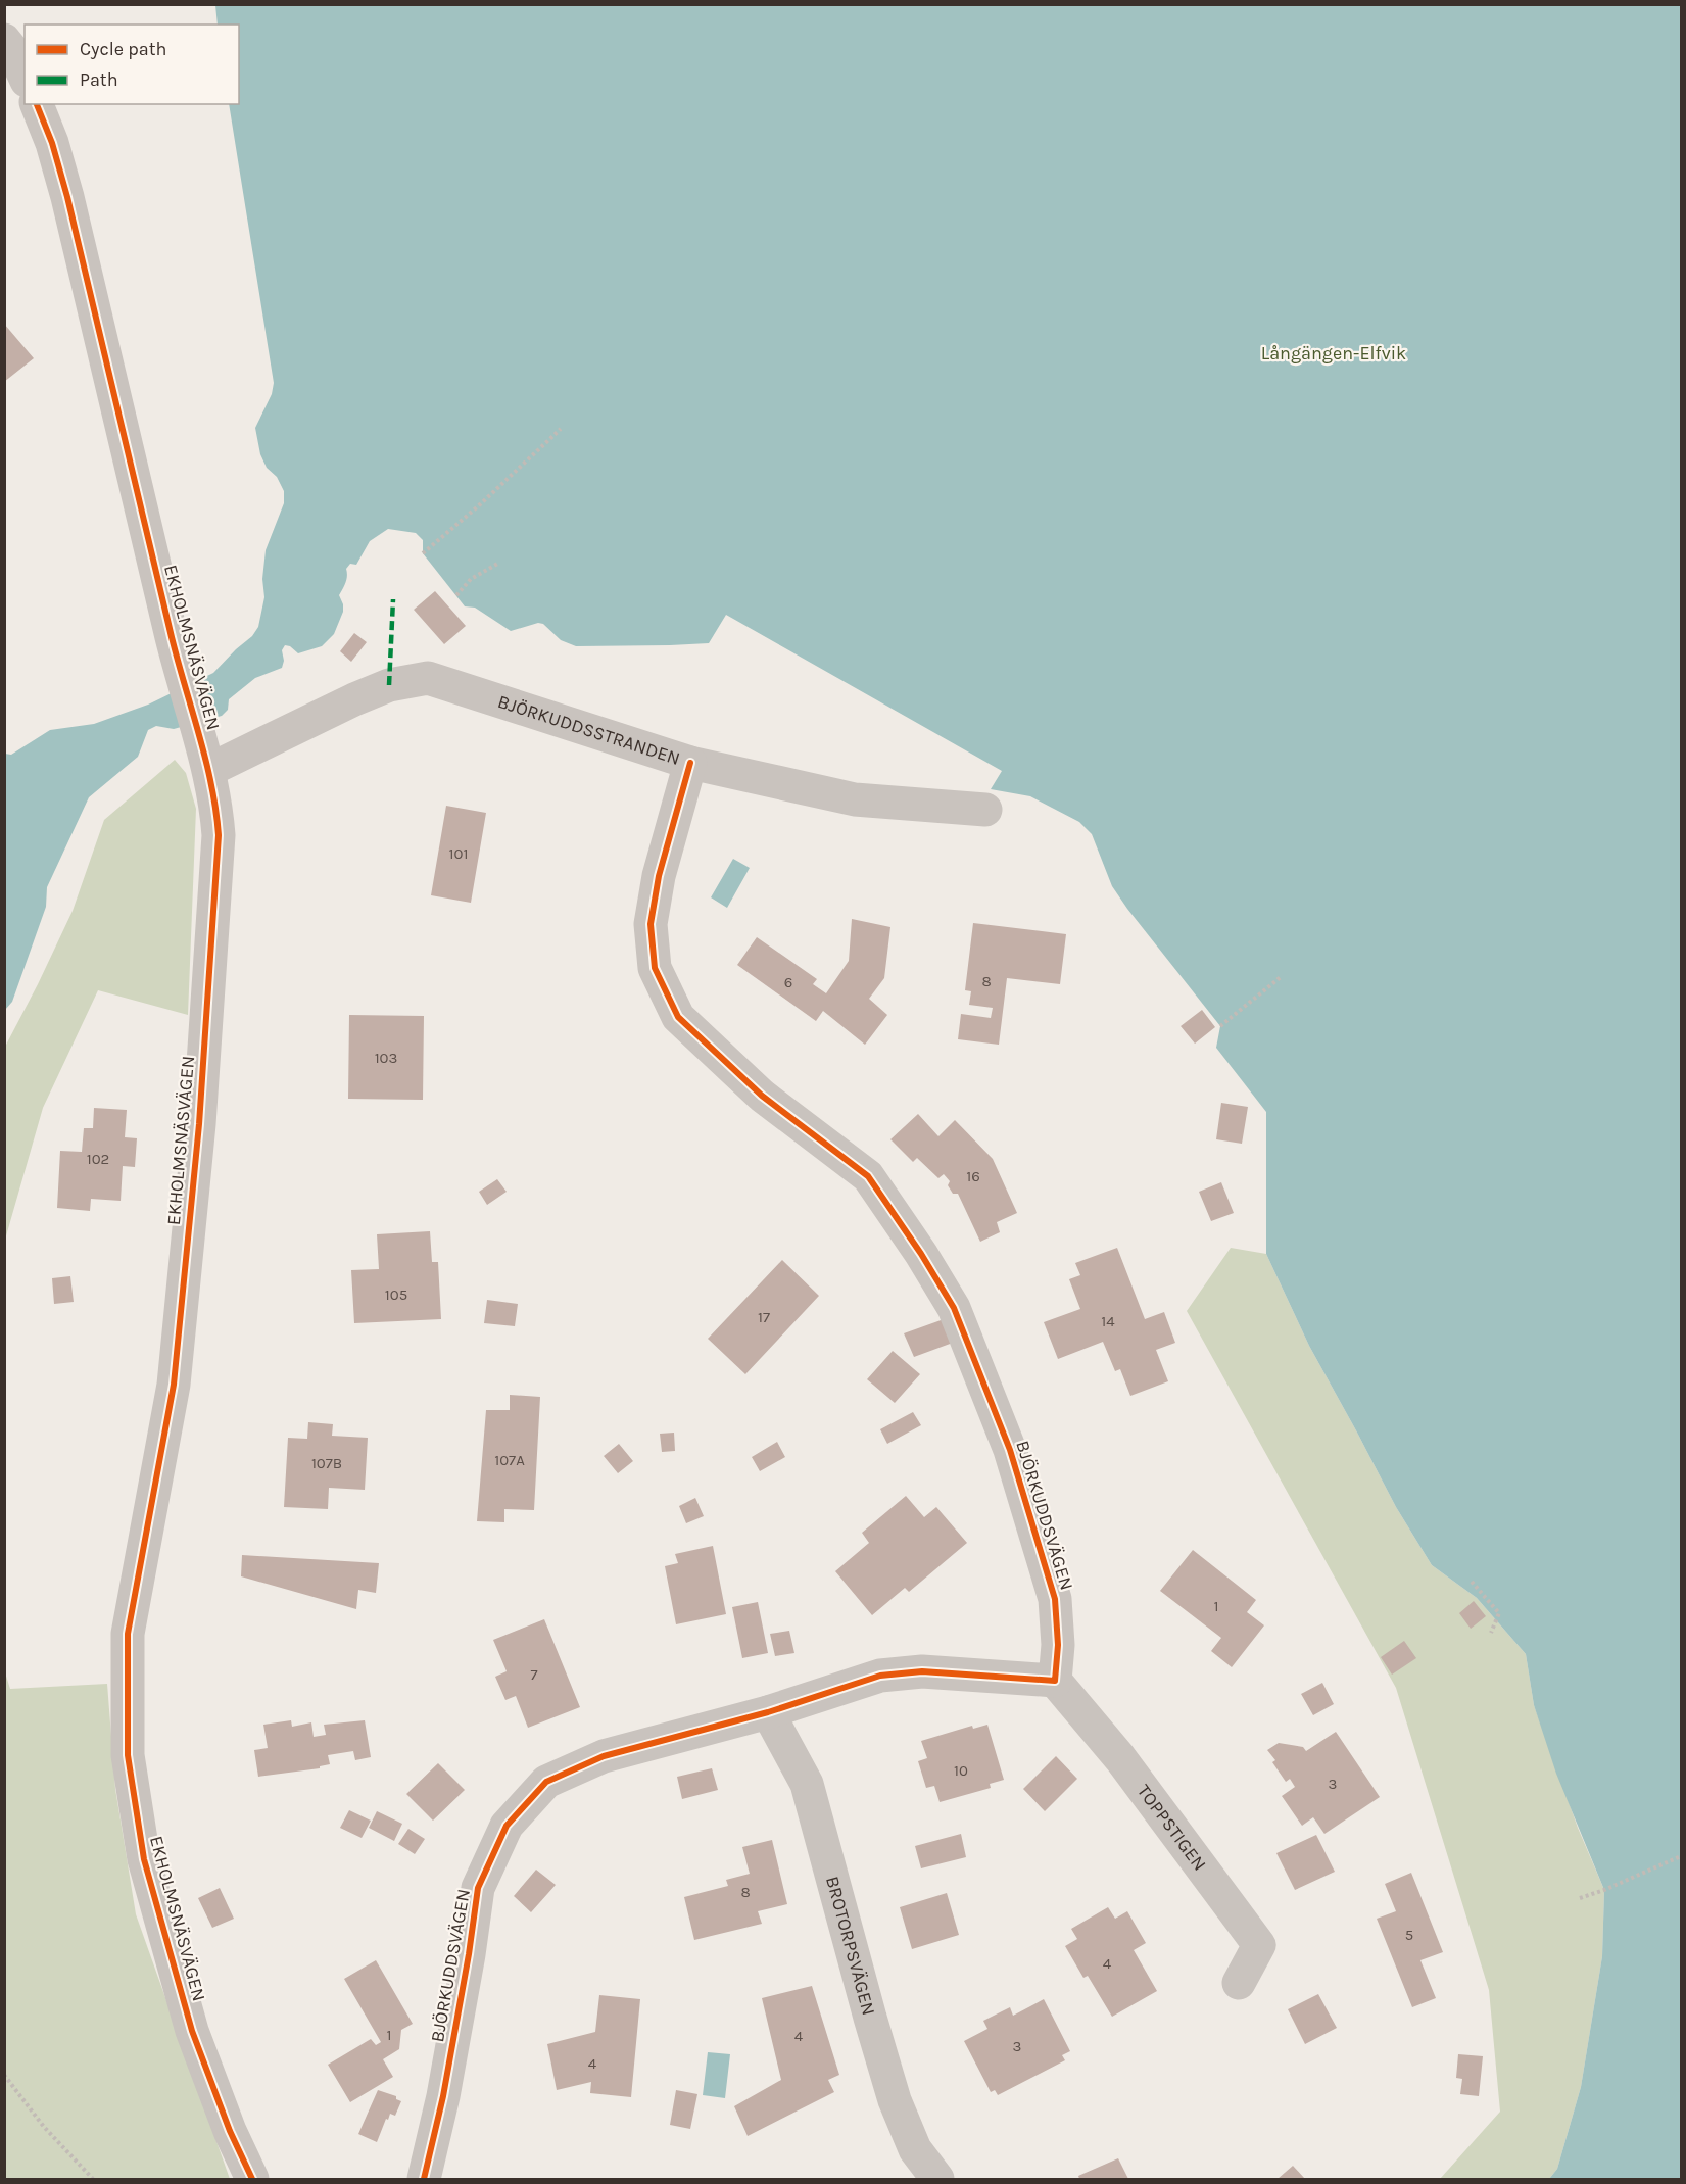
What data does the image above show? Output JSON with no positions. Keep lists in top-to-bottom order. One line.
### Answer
{"streets":{"street":["EKHOLMSNÄSVÄGEN","BJÖRKUDDSSTRANDEN","BJÖRKUDDSVÄGEN","TOPPSTIGEN","BROTORPSVÄGEN"]},"crossings":[["EKHOLMSNÄSVÄGEN","BJÖRKUDDSSTRANDEN"],["BJÖRKUDDSSTRANDEN","BJÖRKUDDSVÄGEN"],["BJÖRKUDDSVÄGEN","TOPPSTIGEN"],["BJÖRKUDDSVÄGEN","BROTORPSVÄGEN"]],"parks":["Långängen-Elfvik"],"house_numbers":["101","8","6","103","102","16","105","17","14","107A","107B","1","7","10","3","8","5","4","1","4","3","4"],"legend":["Cycle path","Path"]}
